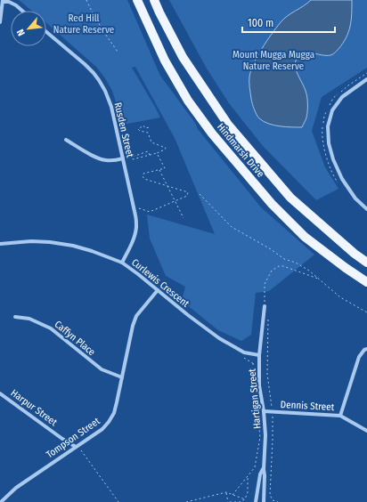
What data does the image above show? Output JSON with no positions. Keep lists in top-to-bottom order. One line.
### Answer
{"streets":{"main road":["Hindmarsh Drive"],"street":["Rusden Street","Curlewis Crescent","Caffyn Place","Hartigan Street","Dennis Street","Harpur Street","Tompson Street"]},"crossings":[["Rusden Street","Curlewis Crescent"],["Curlewis Crescent","Hartigan Street"],["Curlewis Crescent","Tompson Street"],["Caffyn Place","Tompson Street"],["Hartigan Street","Dennis Street"],["Harpur Street","Tompson Street"]],"parks":["Red Hill Nature Reserve","Mount Mugga Mugga Nature Reserve"],"scale_bar":"100 m","north":"bottom left"}
